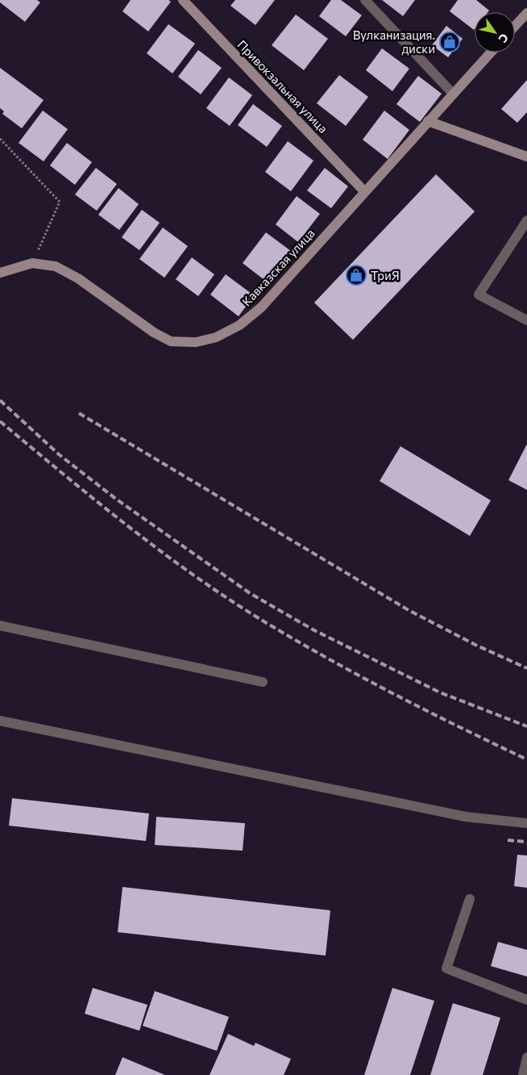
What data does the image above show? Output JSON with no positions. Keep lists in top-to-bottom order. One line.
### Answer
{"streets":{"main road":["Привокзальная улица","Кавказская улица"]},"crossings":[["Привокзальная улица","Кавказская улица"]],"places":{"shop":["Вулканизация. диски","ТриЯ"]},"north":"bottom right"}
